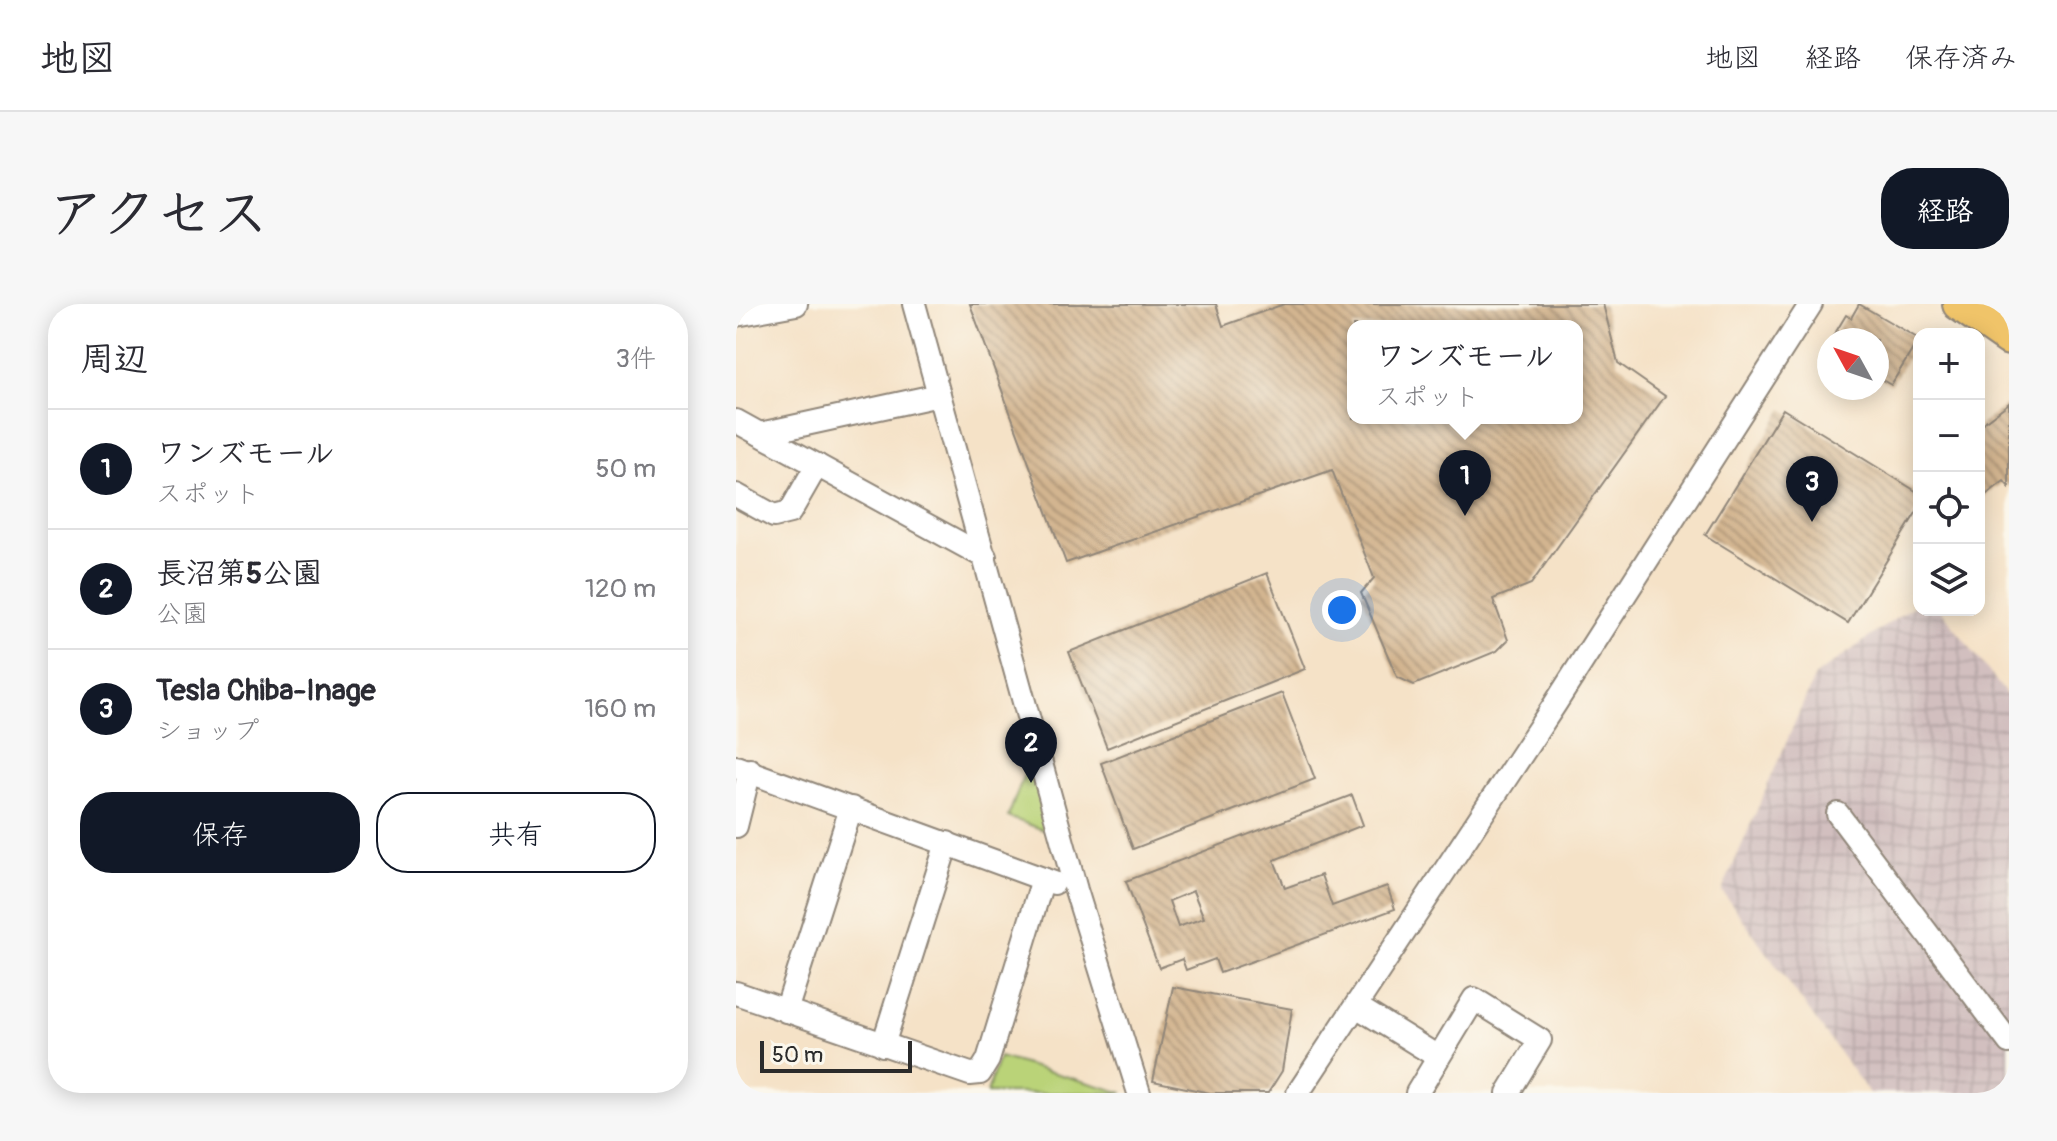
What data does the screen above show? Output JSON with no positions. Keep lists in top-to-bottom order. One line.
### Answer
{"scale_bar":"50 m","north":"top left","page":{"header":"地図","nav":["地図","経路","保存済み"],"title":"アクセス","buttons":["経路",["保存","共有"]],"heading":["周辺","3件"],"popup":["ワンズモール","スポット"],"map_buttons":["+","−"],"list":[{"mark":"1","name":"ワンズモール","note":"スポット","value":"50 m"},{"mark":"2","name":"長沼第5公園","note":"公園","value":"120 m"},{"mark":"3","name":"Tesla Chiba-Inage","note":"ショップ","value":"160 m"}],"pins":["1","3","2"],"scale":"50 m"}}
